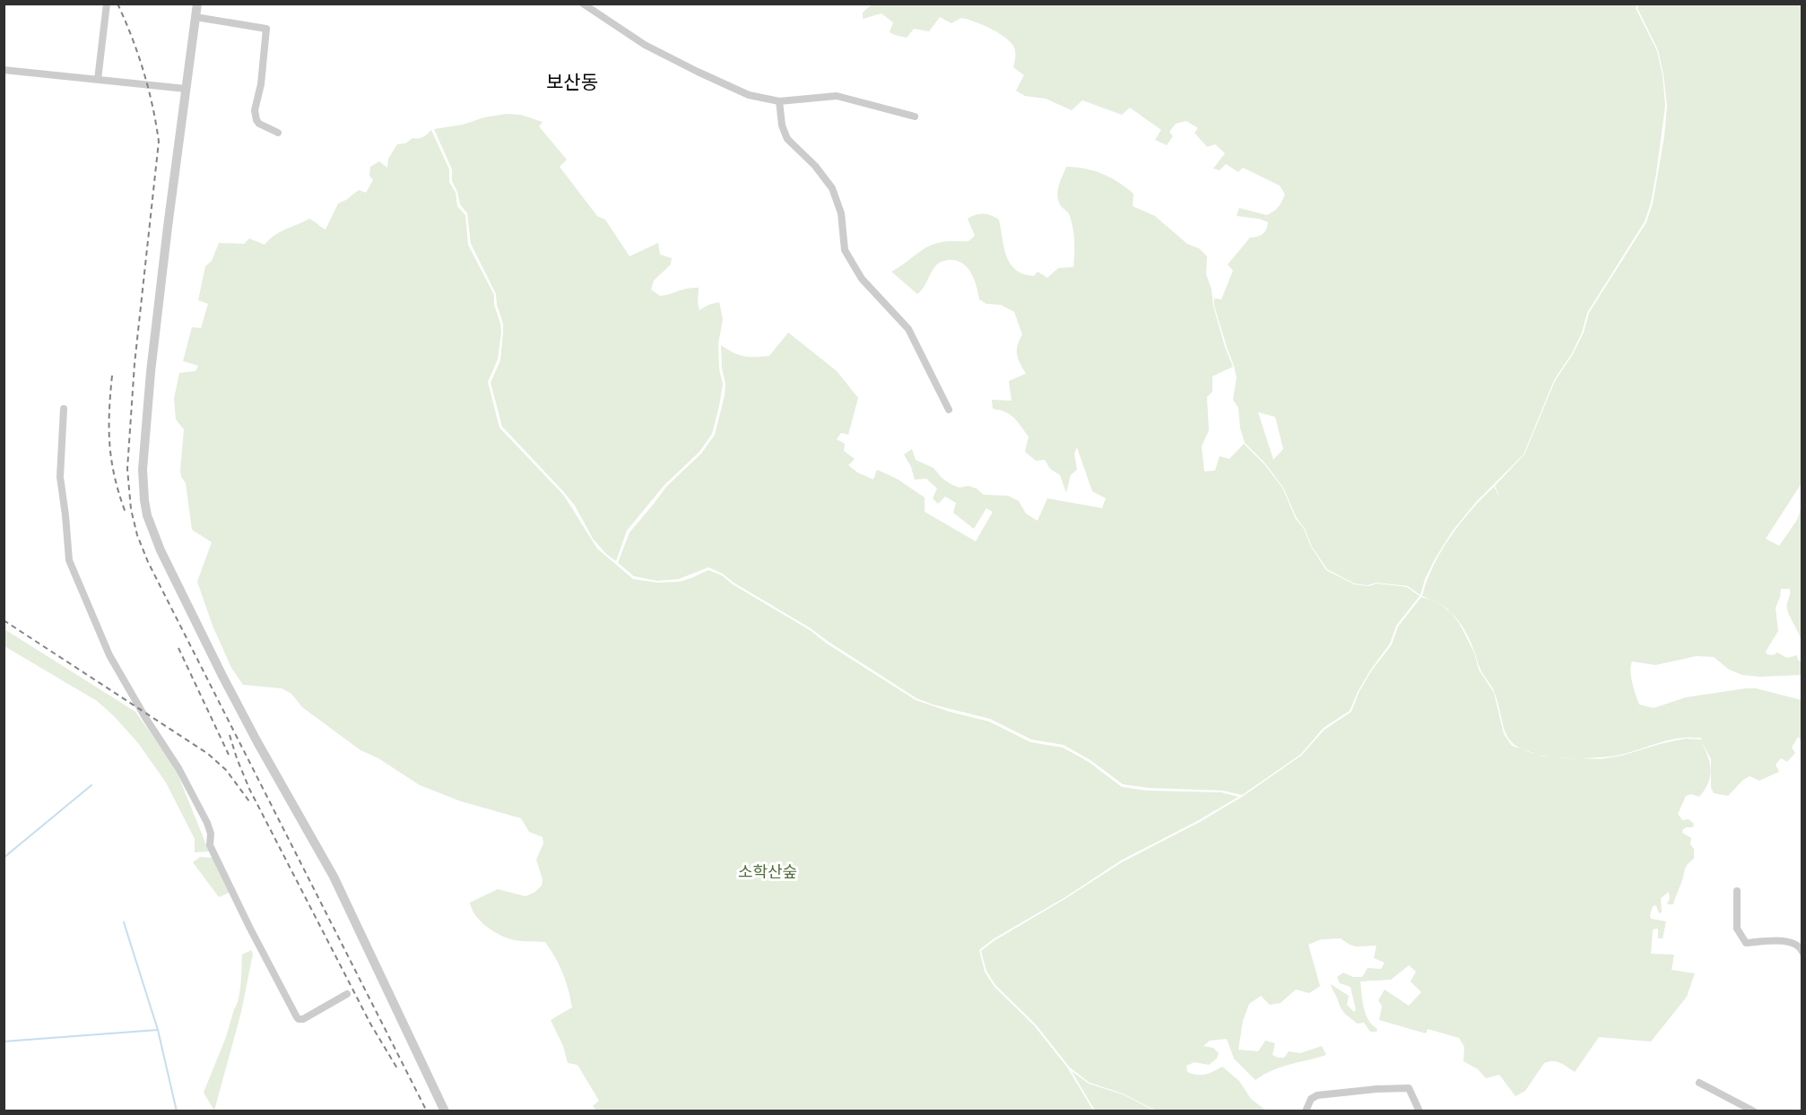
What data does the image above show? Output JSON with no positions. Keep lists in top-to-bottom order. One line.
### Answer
{"districts":["보산동"],"parks":["소학산숲"]}
